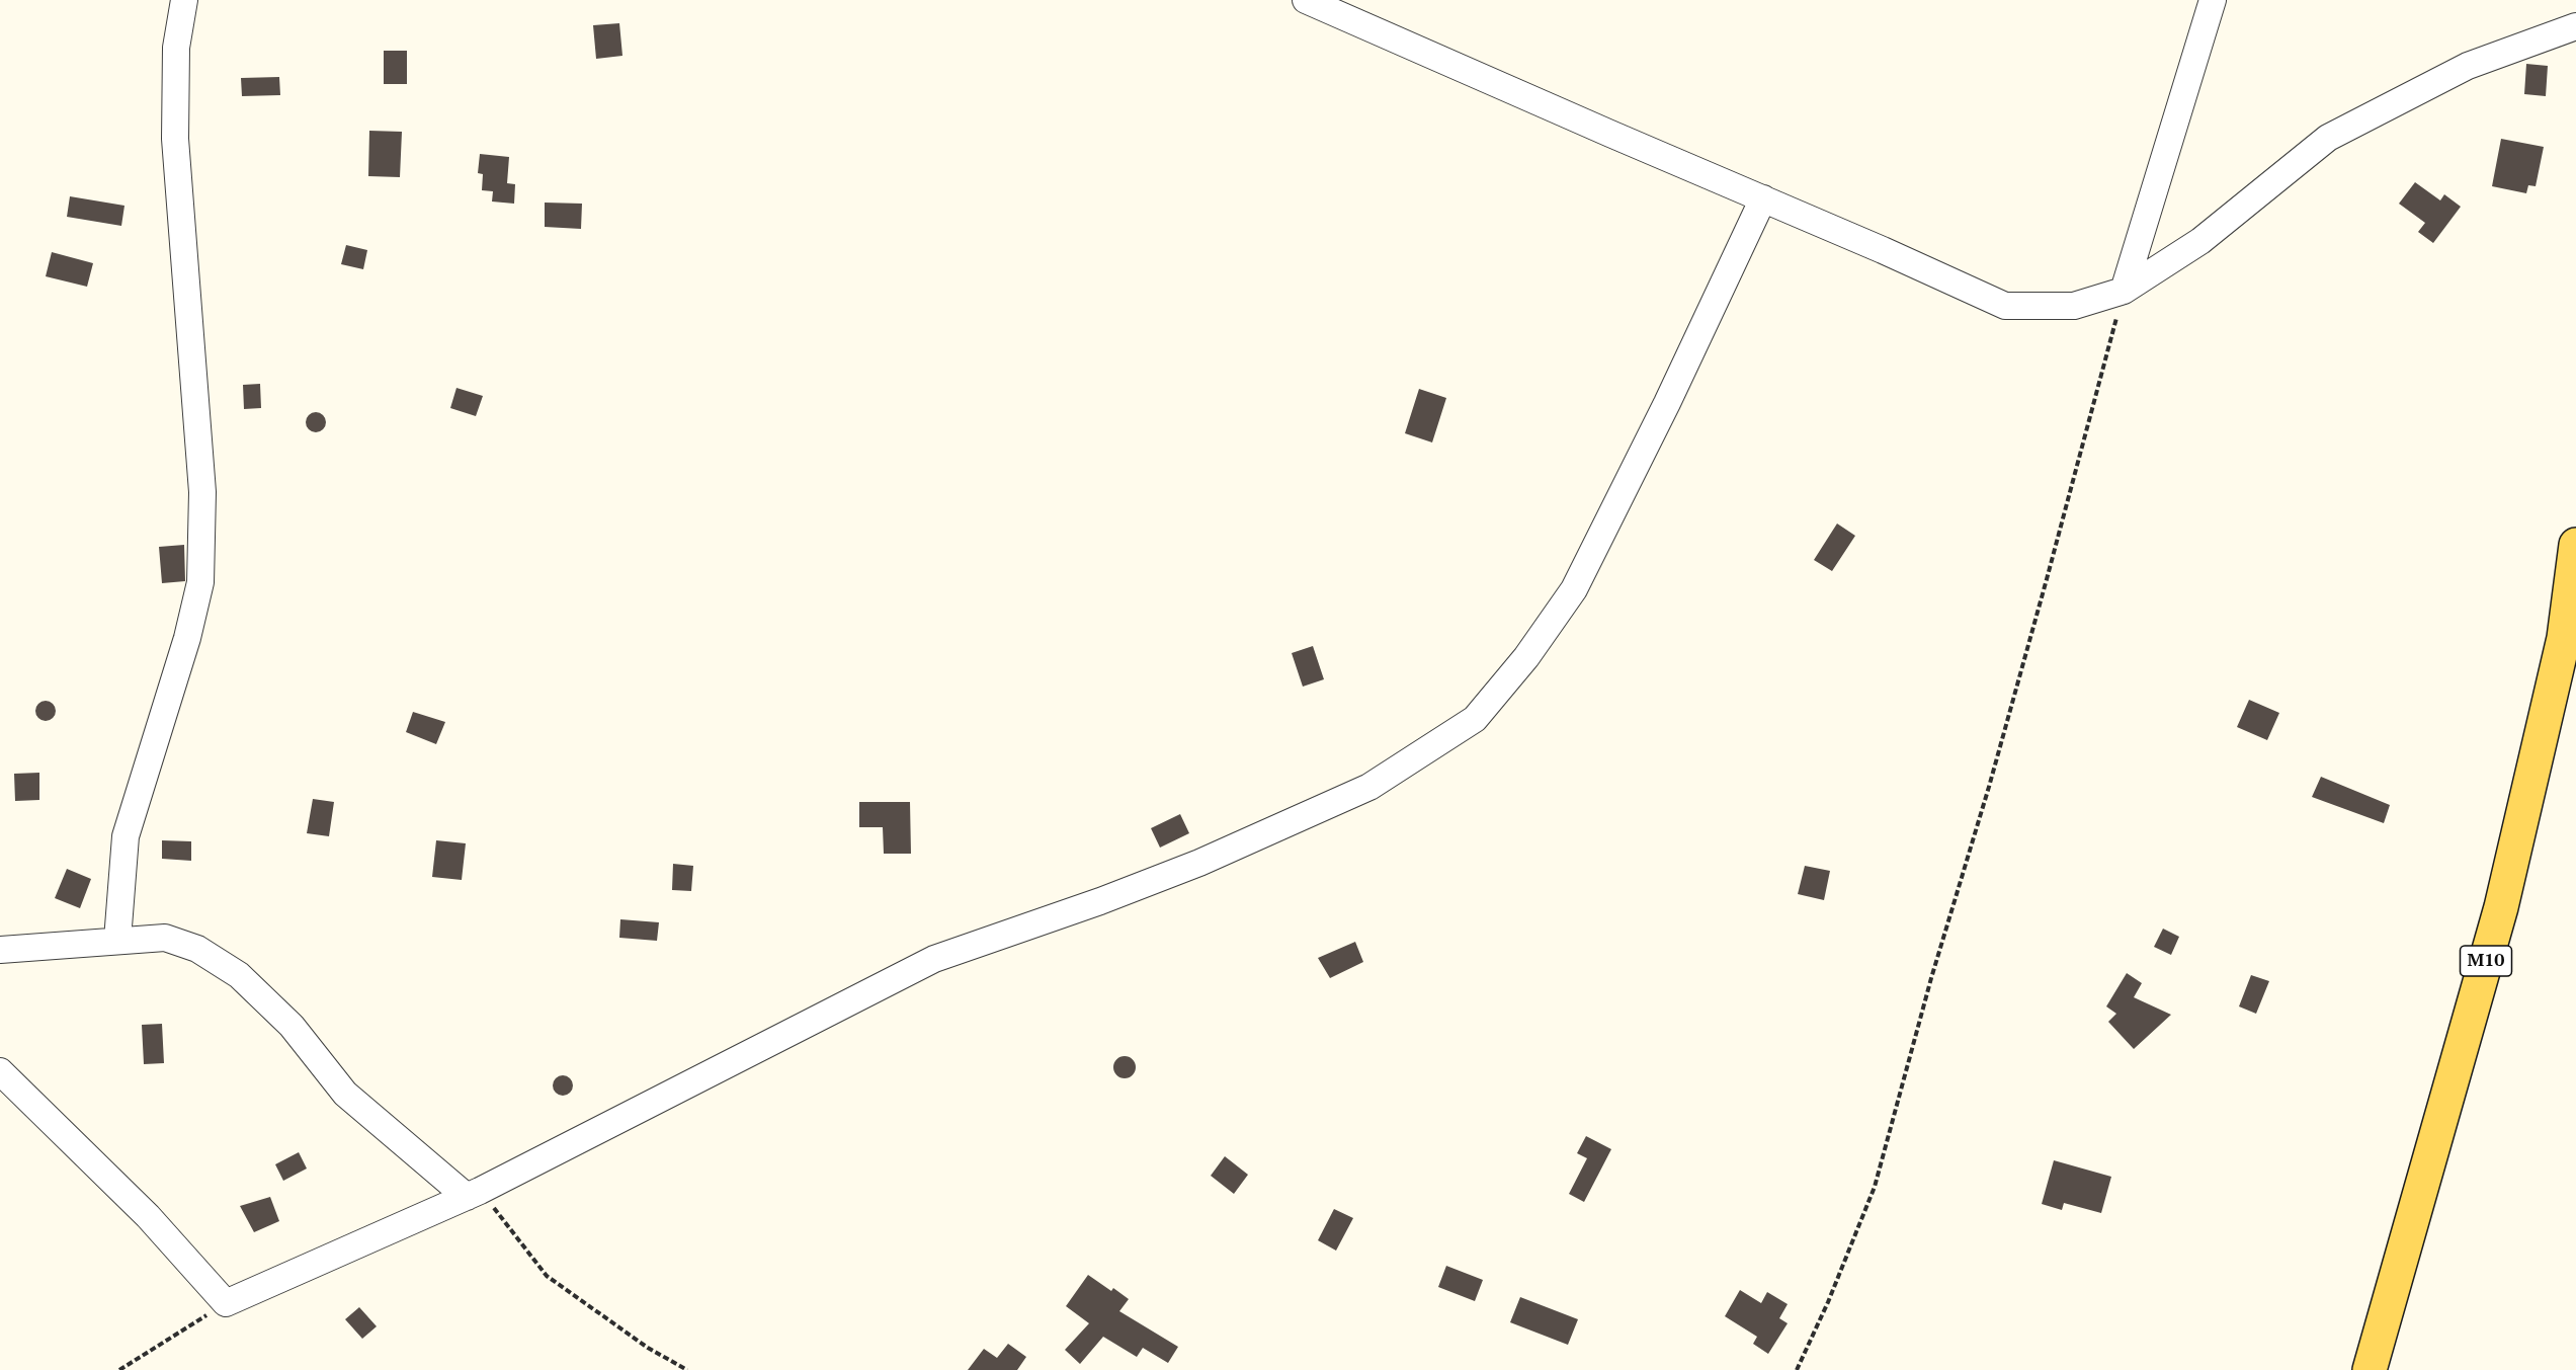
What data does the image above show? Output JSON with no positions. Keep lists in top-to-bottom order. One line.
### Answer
{"streets":{"main road":["M10"]}}
